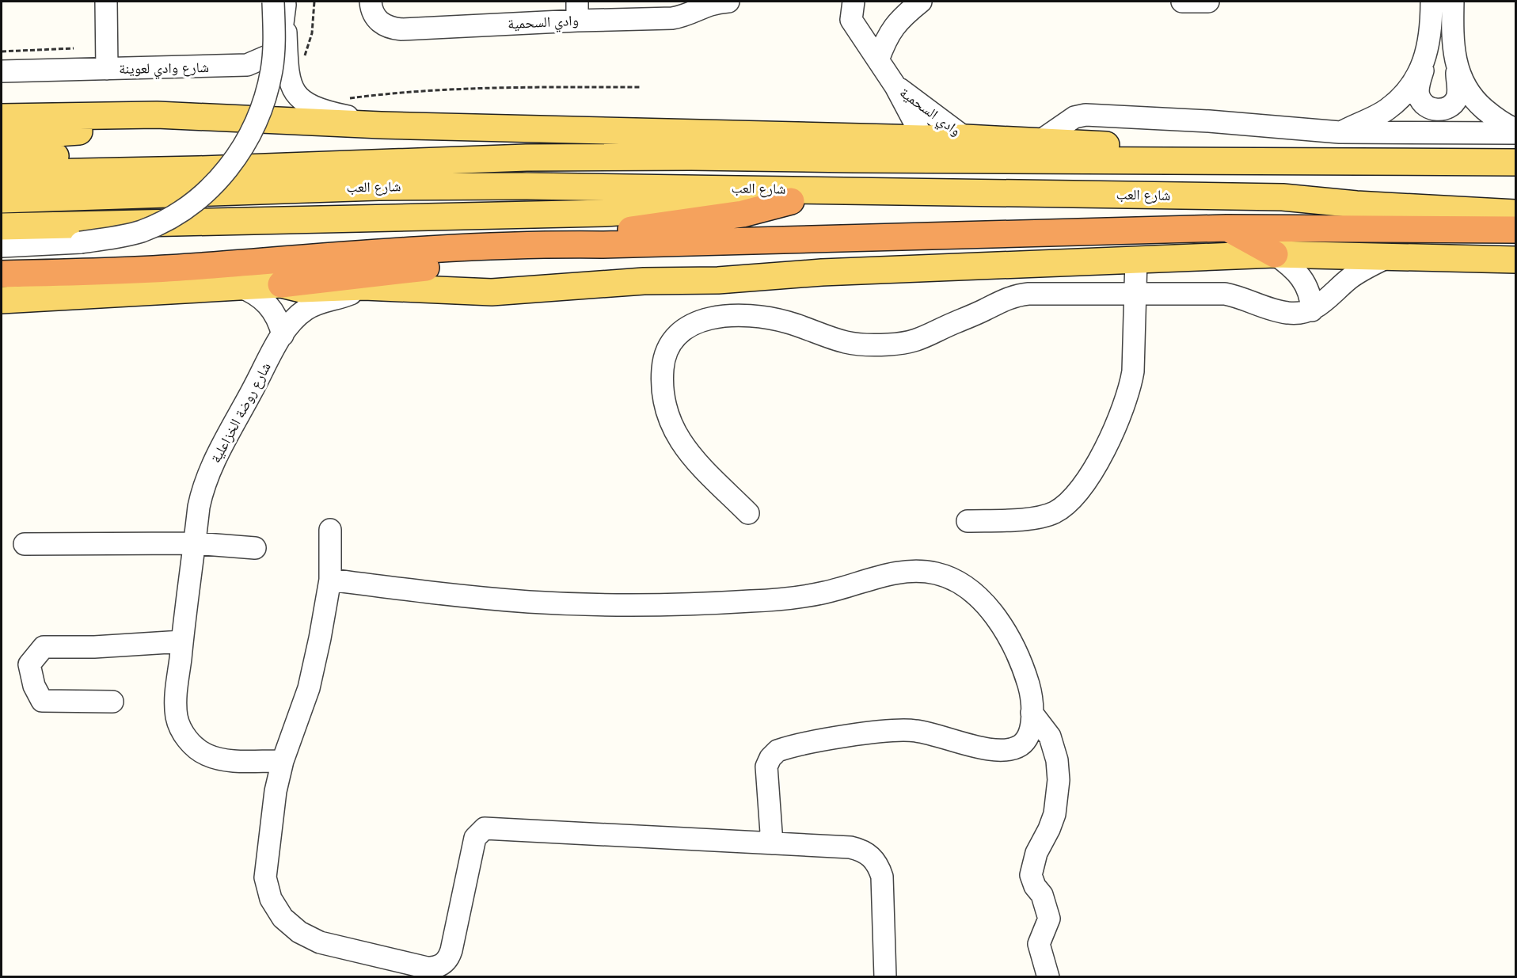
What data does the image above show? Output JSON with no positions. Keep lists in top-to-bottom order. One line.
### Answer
{"streets":{"main road":["شارع العب"],"street":["وادي السحمية","شارع وادي لعوينة","شارع روضة الخزاعلية"]}}
